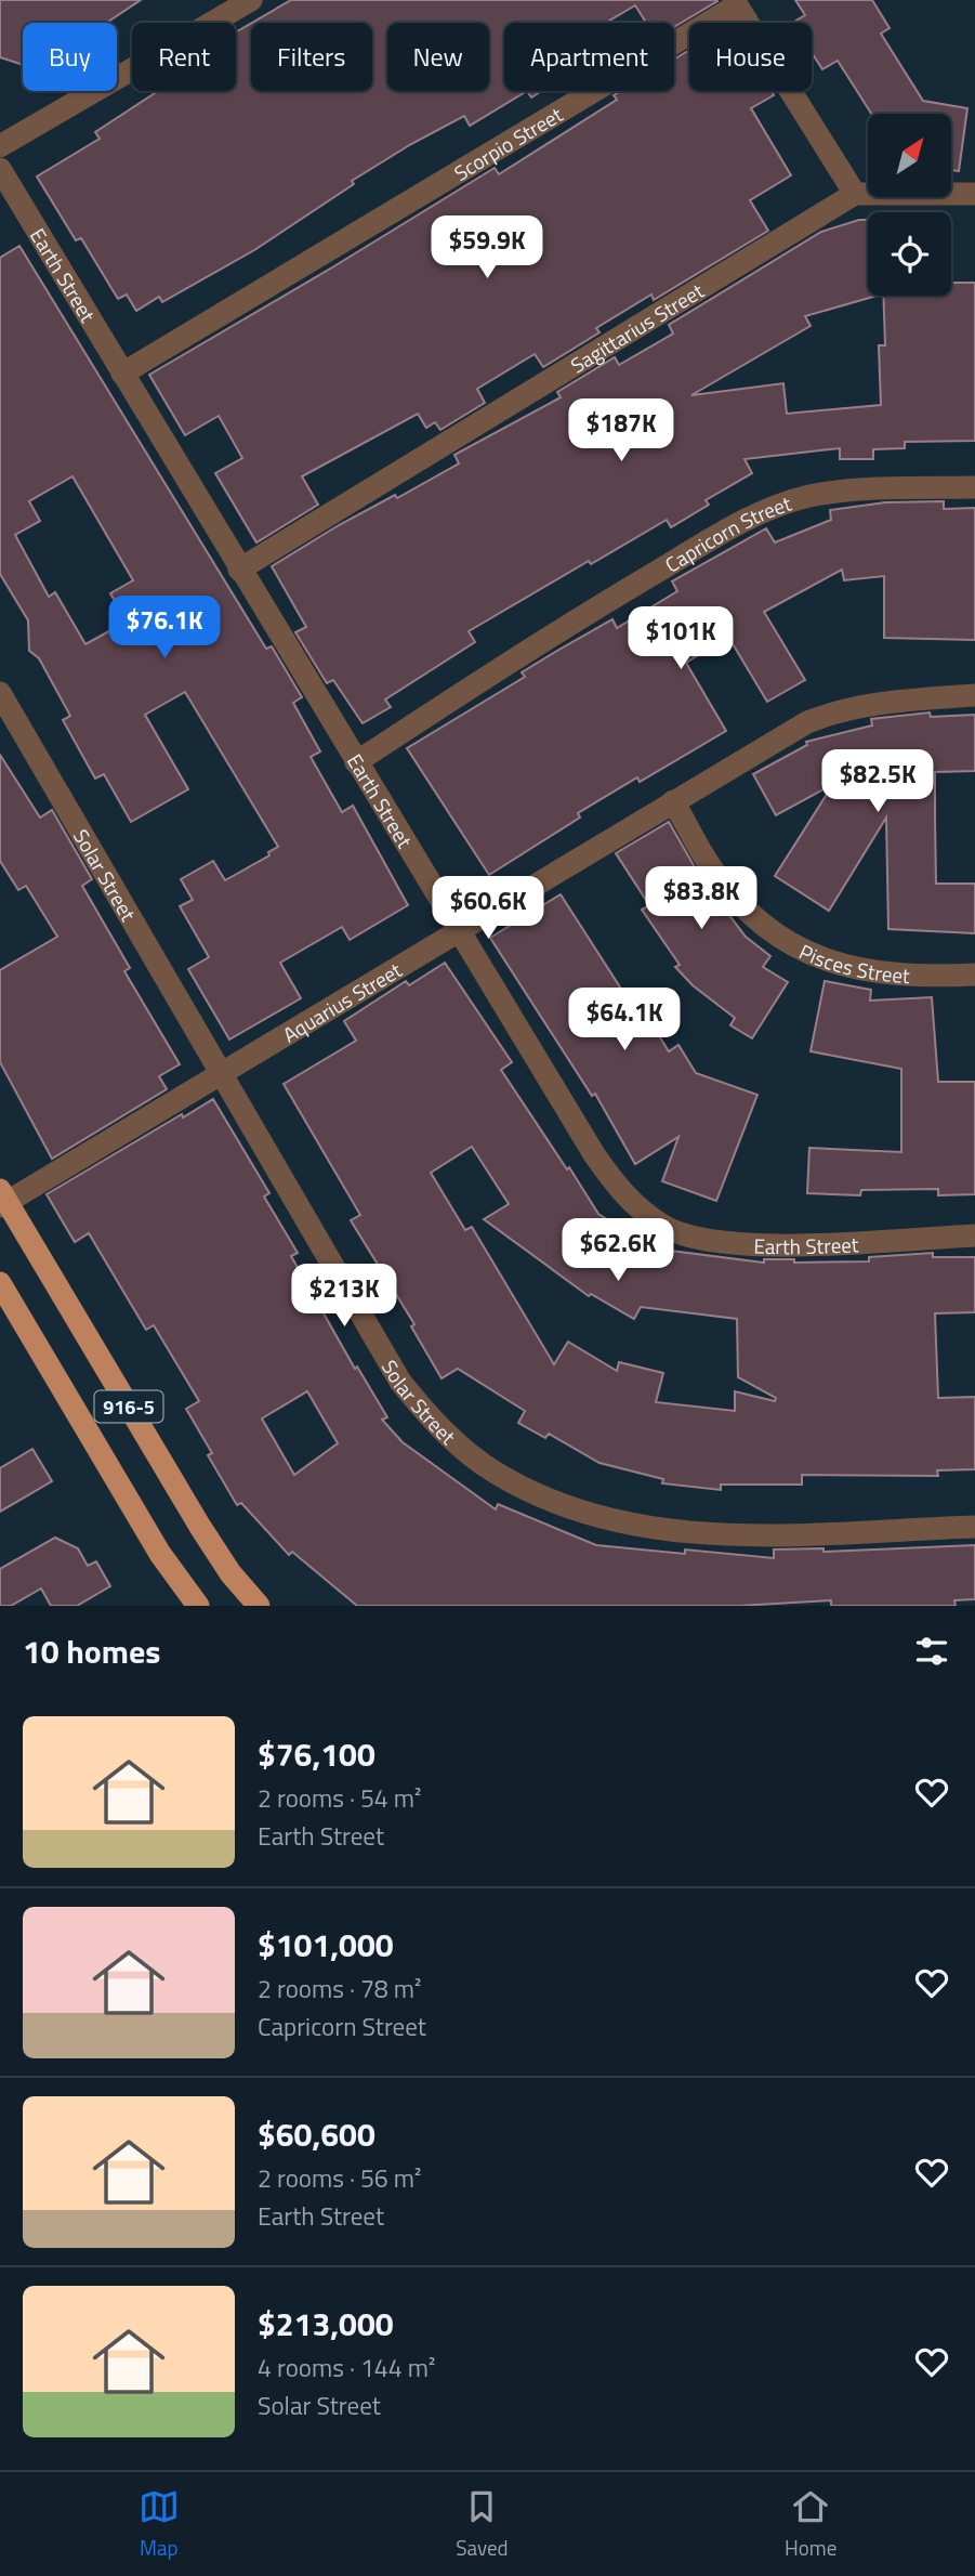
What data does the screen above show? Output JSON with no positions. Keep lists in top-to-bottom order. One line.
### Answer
{"streets":{"main road":["916-5"],"street":["Scorpio Street","Earth Street","Sagittarius Street","Capricorn Street","Solar Street","Pisces Street","Aquarius Street"]},"crossings":[["Scorpio Street","Earth Street"],["Earth Street","Sagittarius Street"],["Earth Street","Capricorn Street"],["Earth Street","Aquarius Street"],["Solar Street","Aquarius Street"],["Pisces Street","Aquarius Street"],["Aquarius Street","916-5"]],"north":"top right","page":{"chip":["Buy","Rent","Filters","New","Apartment","House"],"price":["$59.9K","$187K","$76.1K","$101K","$82.5K","$83.8K","$60.6K","$64.1K","$62.6K","$213K"],"heading":"10 homes","list":[{"name":"$76,100","note":"2 rooms · 54 m² · Earth Street"},{"name":"$101,000","note":"2 rooms · 78 m² · Capricorn Street"},{"name":"$60,600","note":"2 rooms · 56 m² · Earth Street"},{"name":"$213,000","note":"4 rooms · 144 m² · Solar Street"}],"tabs":["Map","Saved","Home"]}}
